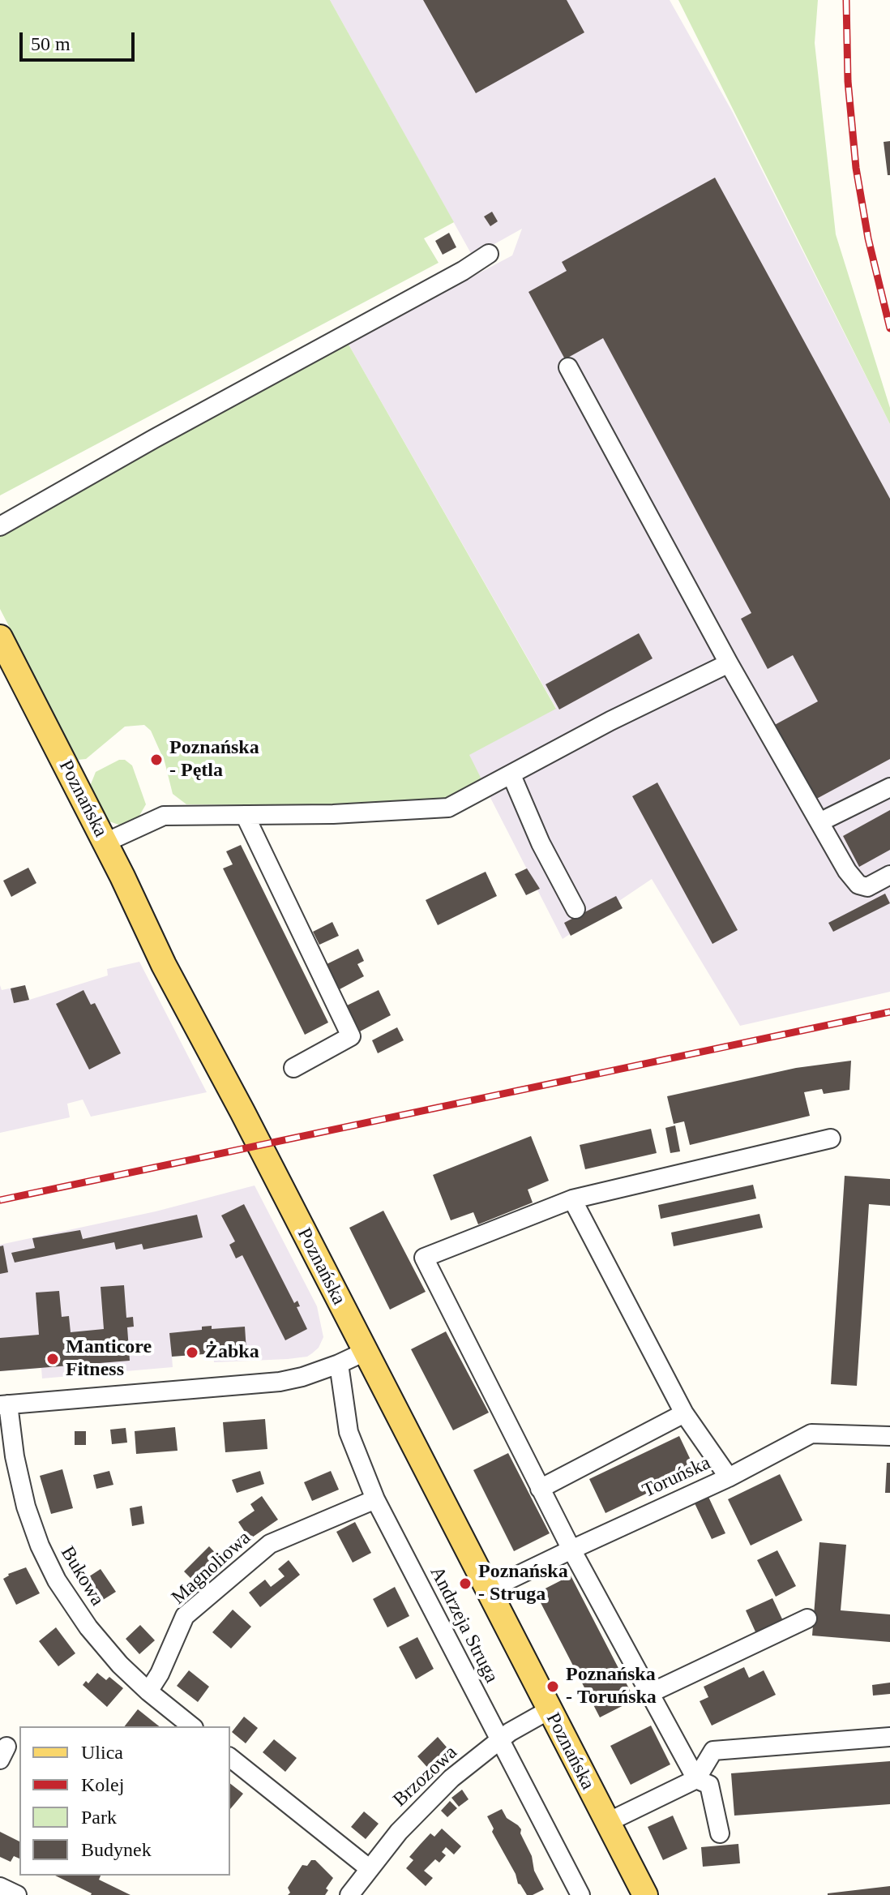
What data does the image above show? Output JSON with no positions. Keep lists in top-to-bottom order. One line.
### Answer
{"streets":{"main road":["Poznańska"],"street":["Toruńska","Magnoliowa","Bukowa","Andrzeja Struga","Brzozowa"]},"crossings":[["Poznańska","Toruńska"],["Poznańska","Brzozowa"],["Magnoliowa","Bukowa"],["Magnoliowa","Andrzeja Struga"],["Andrzeja Struga","Brzozowa"]],"places":["Poznańska - Pętla","Żabka","Manticore Fitness","Poznańska - Struga","Poznańska - Toruńska"],"legend":["Ulica","Kolej","Park","Budynek"],"scale_bar":"50 m"}
